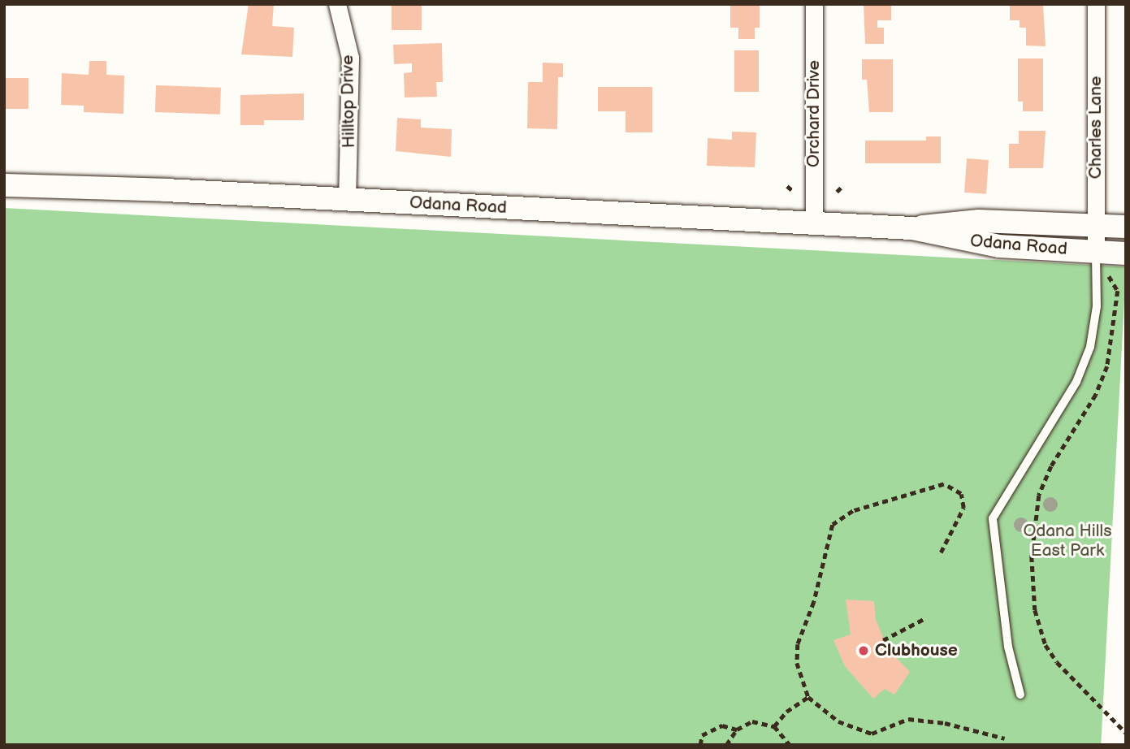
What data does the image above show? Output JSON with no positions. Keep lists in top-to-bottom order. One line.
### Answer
{"streets":{"street":["Hilltop Drive","Orchard Drive","Charles Lane","Odana Road"]},"crossings":[["Hilltop Drive","Odana Road"],["Orchard Drive","Odana Road"],["Charles Lane","Odana Road"]],"parks":["Odana Hills East Park"],"places":["Clubhouse"]}
